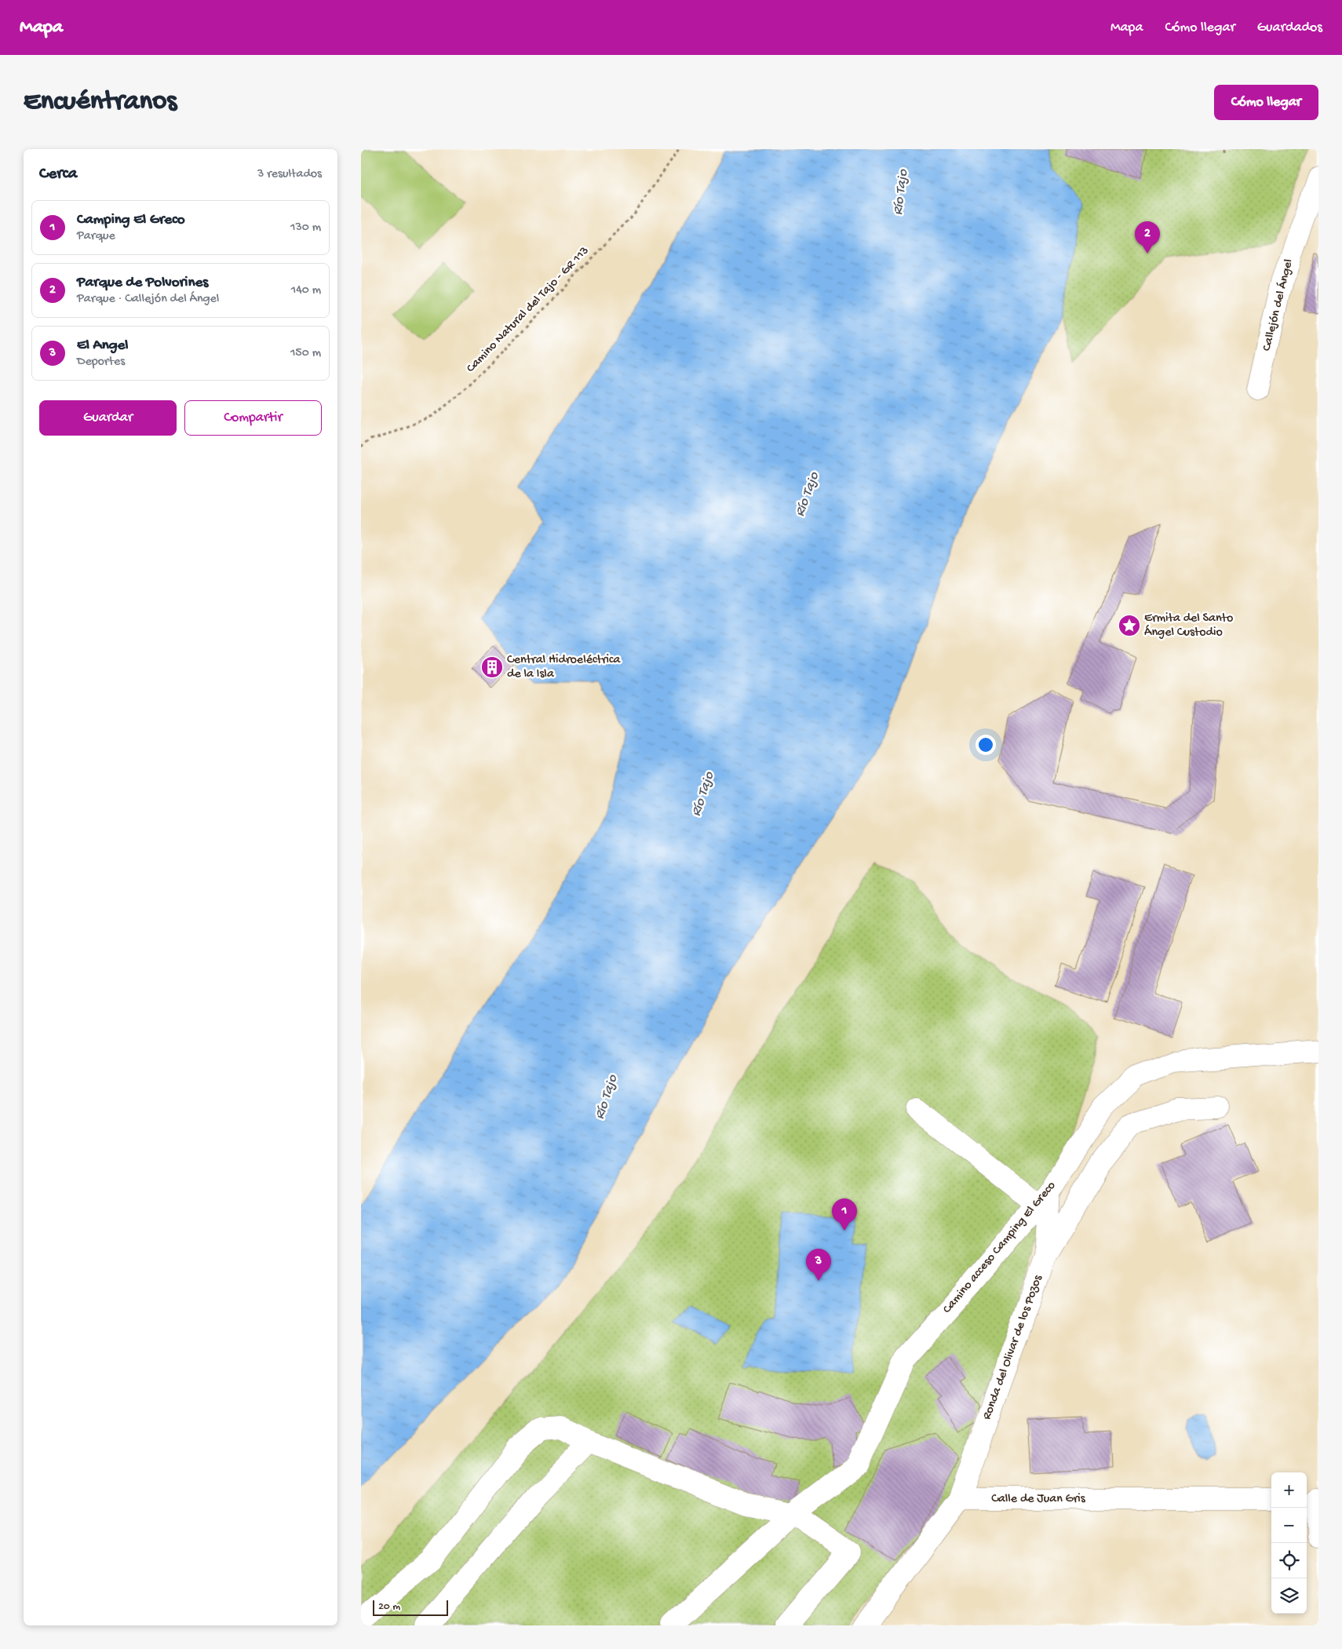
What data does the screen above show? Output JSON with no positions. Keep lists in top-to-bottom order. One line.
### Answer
{"streets":{"street":["Callejón del Ángel","Camino acceso Camping El Greco","Ronda del Olivar de los Pozos","Calle de Juan Gris"],"path":["Camino Natural del Tajo - GR 113"]},"crossings":[["Camino acceso Camping El Greco","Ronda del Olivar de los Pozos"],["Ronda del Olivar de los Pozos","Calle de Juan Gris"]],"water":["Río Tajo"],"places":{"place":["Ermita del Santo Ángel Custodio"],"building":["Central Hidroeléctrica de la Isla"]},"scale_bar":"20 m","page":{"header":"Mapa","nav":["Mapa","Cómo llegar","Guardados"],"buttons":["Cómo llegar",["Guardar","Compartir"]],"title":"Encuéntranos","heading":["Cerca","3 resultados"],"list":[{"mark":"1","name":"Camping El Greco","note":"Parque","value":"130 m"},{"mark":"2","name":"Parque de Polvorines","note":"Parque · Callejón del Ángel","value":"140 m"},{"mark":"3","name":"El Angel","note":"Deportes","value":"150 m"}],"pins":["2","1","3"],"map_buttons":["+","−"],"scale":"20 m"}}
